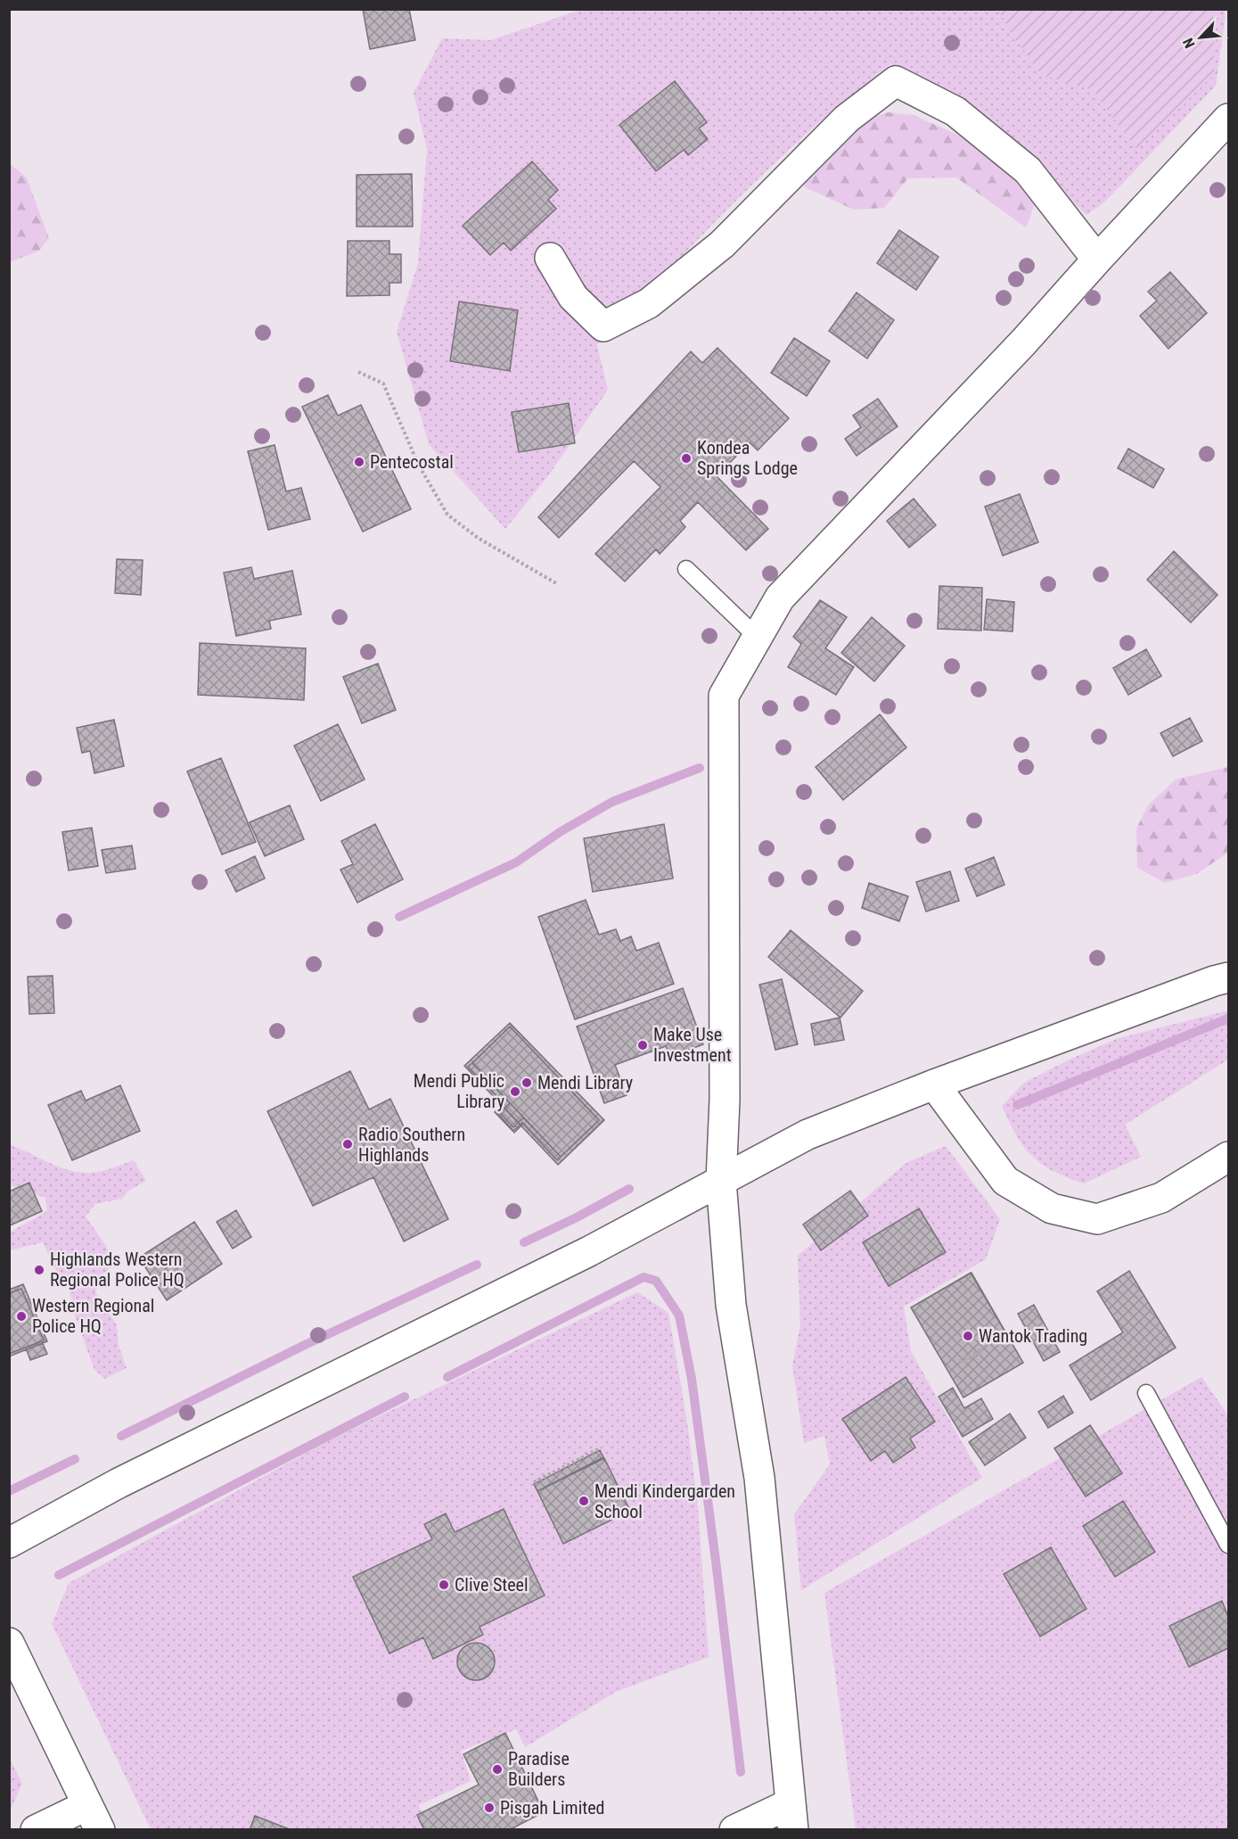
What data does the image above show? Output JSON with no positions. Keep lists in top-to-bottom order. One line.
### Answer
{"places":["Kondea Springs Lodge","Pentecostal","Make Use Investment","Mendi Library","Mendi Public Library","Radio Southern Highlands","Highlands Western Regional Police HQ","Western Regional Police HQ","Wantok Trading","Mendi Kindergarden School","Clive Steel","Paradise Builders","Pisgah Limited"],"north":"bottom left"}
